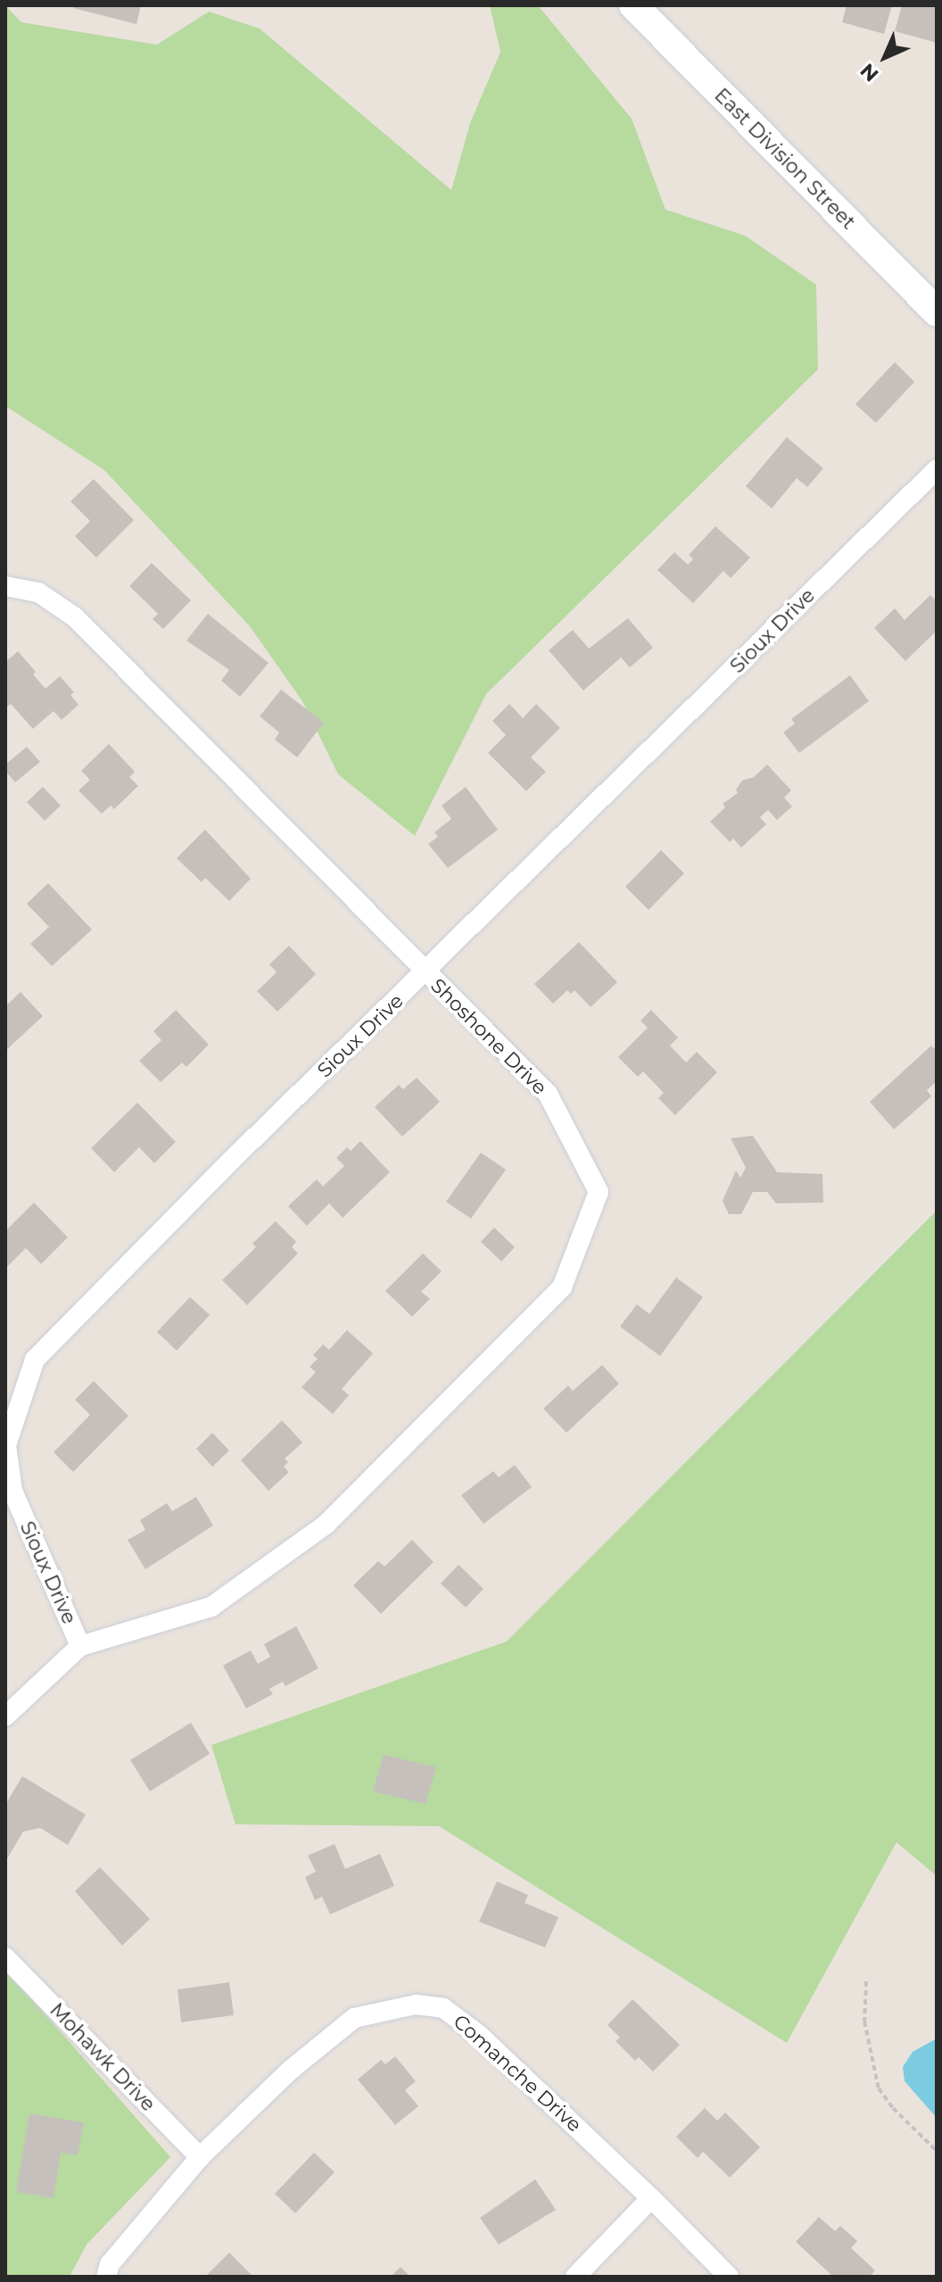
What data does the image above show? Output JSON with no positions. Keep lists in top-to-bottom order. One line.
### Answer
{"streets":{"street":["East Division Street","Sioux Drive","Shoshone Drive","Mohawk Drive","Comanche Drive"]},"crossings":[["Sioux Drive","Shoshone Drive"],["Mohawk Drive","Comanche Drive"]],"north":"bottom left"}
